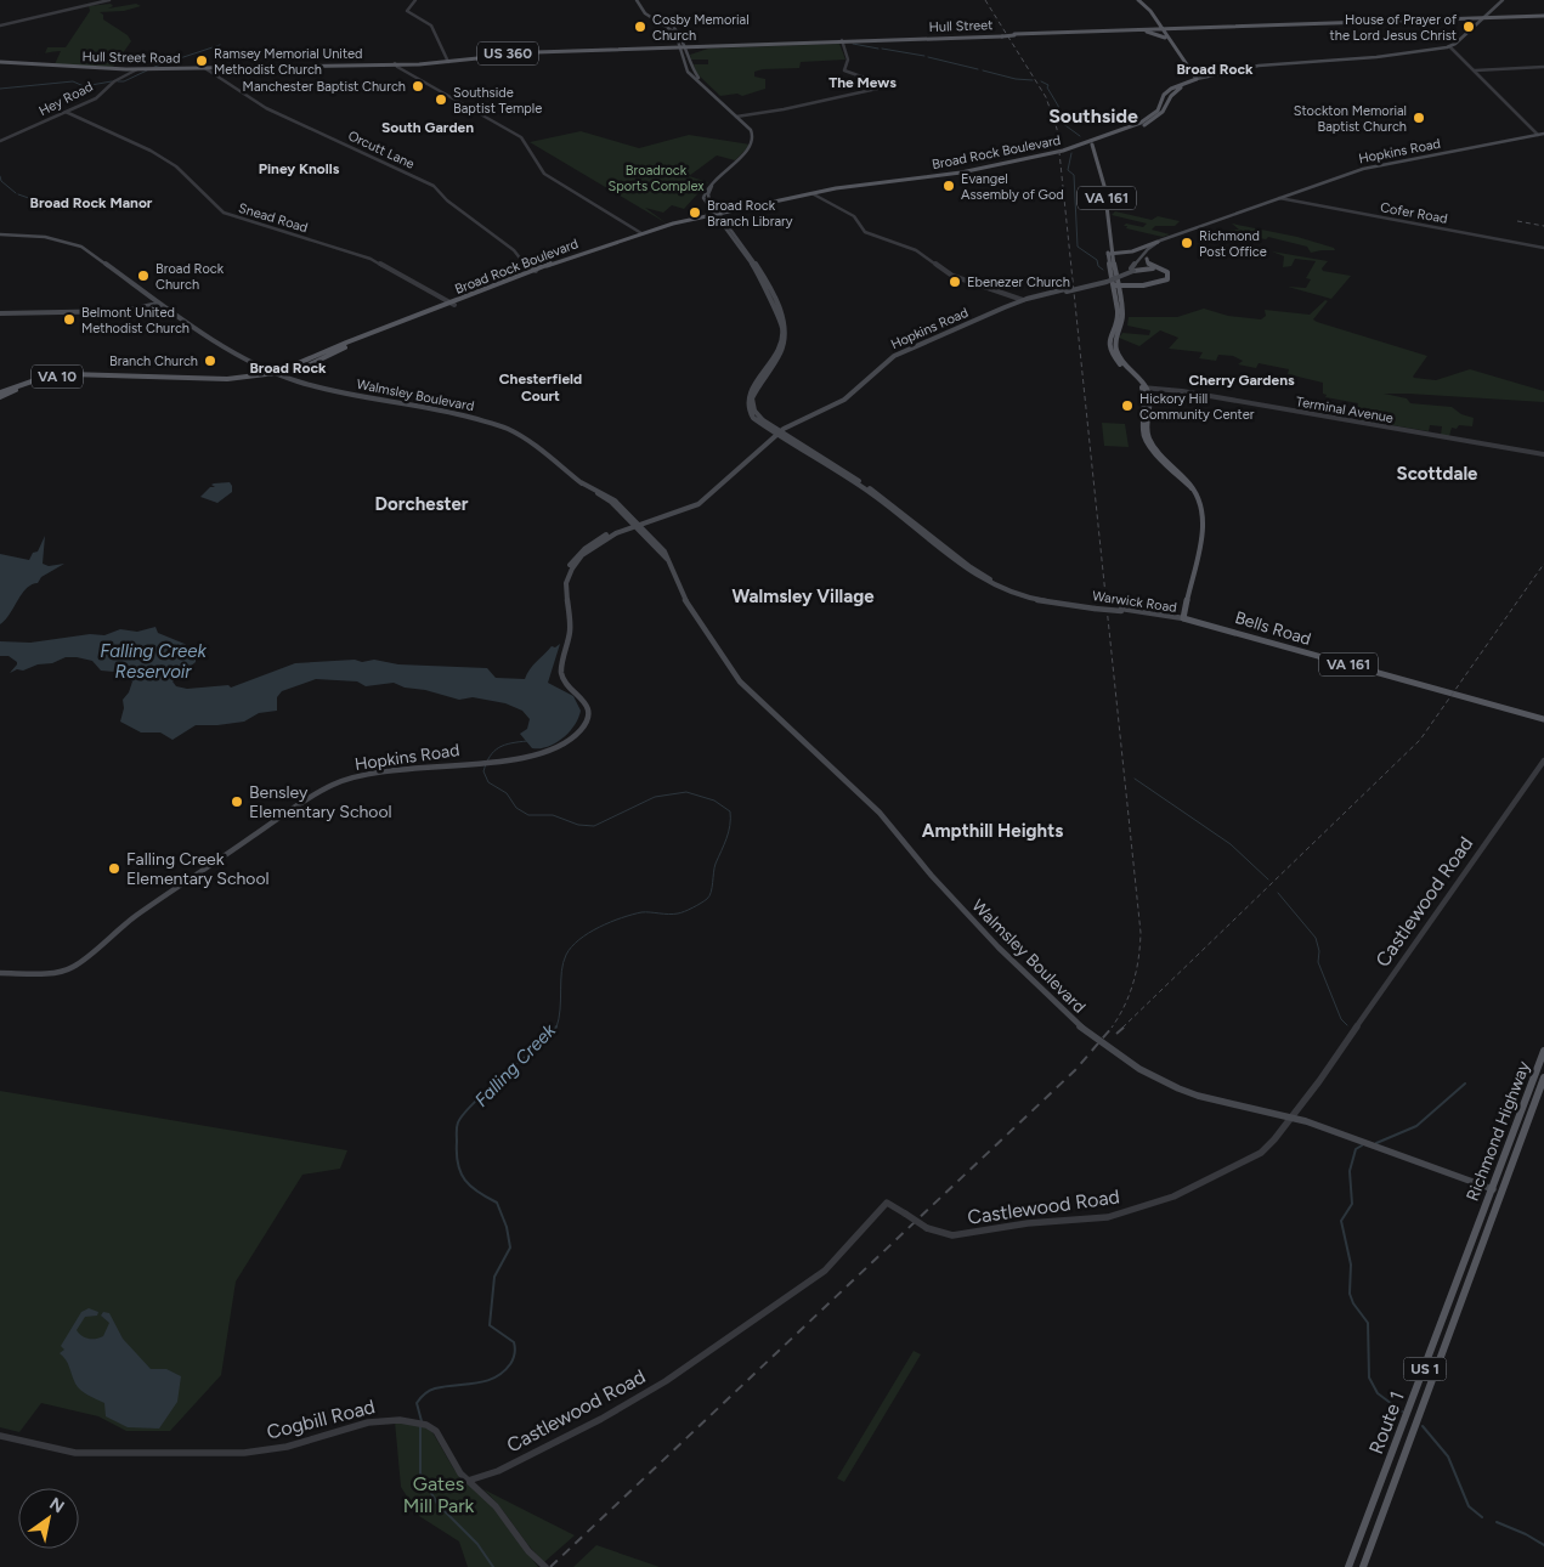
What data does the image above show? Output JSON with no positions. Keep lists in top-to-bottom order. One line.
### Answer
{"streets":{"main road":["Hull Street","US 360","Hull Street Road","Hopkins Road","Broad Rock Boulevard","VA 161","VA 10","Walmsley Boulevard","Warwick Road","Bells Road","Richmond Highway","US 1","Route 1"],"street":["Hey Road","Orcutt Lane","Cofer Road","Snead Road","Terminal Avenue","Castlewood Road","Cogbill Road"]},"crossings":[["Hull Street","Hull Street Road"],["Hull Street","VA 10"],["Hull Street","Warwick Road"],["Hull Street Road","Hey Road"],["Hull Street Road","Orcutt Lane"],["Hull Street Road","Warwick Road"],["Hey Road","Snead Road"],["Orcutt Lane","Broad Rock Boulevard"],["Hopkins Road","Cofer Road"],["Hopkins Road","Walmsley Boulevard"],["Hopkins Road","Warwick Road"],["Broad Rock Boulevard","VA 161"],["Broad Rock Boulevard","Snead Road"],["Broad Rock Boulevard","VA 10"],["Broad Rock Boulevard","Walmsley Boulevard"],["Broad Rock Boulevard","Warwick Road"],["VA 161","Terminal Avenue"],["VA 161","Bells Road"],["VA 10","Walmsley Boulevard"],["Walmsley Boulevard","Castlewood Road"],["Walmsley Boulevard","Richmond Highway"],["Warwick Road","Bells Road"],["Castlewood Road","Cogbill Road"],["Richmond Highway","Route 1"]],"districts":["Broad Rock","The Mews","Southside","South Garden","Piney Knolls","Broad Rock Manor","Broad Rock","Chesterfield Court","Cherry Gardens","Scottdale","Dorchester","Walmsley Village","Ampthill Heights"],"water":["Falling Creek Reservoir","Falling Creek"],"parks":["Broadrock Sports Complex","Gates Mill Park"],"places":["Cosby Memorial Church","House of Prayer of the Lord Jesus Christ","Ramsey Memorial United Methodist Church","Manchester Baptist Church","Southside Baptist Temple","Stockton Memorial Baptist Church","Evangel Assembly of God","Broad Rock Branch Library","Richmond Post Office","Broad Rock Church","Ebenezer Church","Belmont United Methodist Church","Branch Church","Hickory Hill Community Center","Bensley Elementary School","Falling Creek Elementary School"],"north":"top right"}
